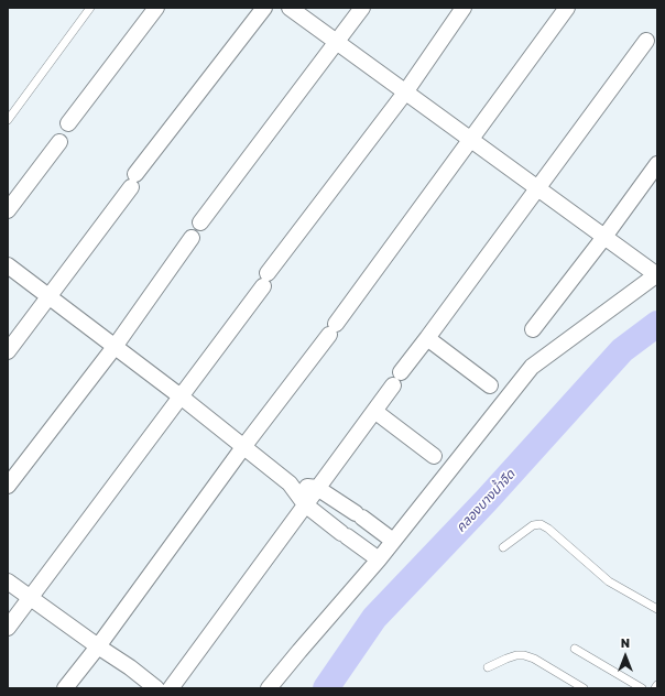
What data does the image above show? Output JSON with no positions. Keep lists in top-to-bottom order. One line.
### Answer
{"water":["คลองบางน้ำจืด"],"north":"top"}
